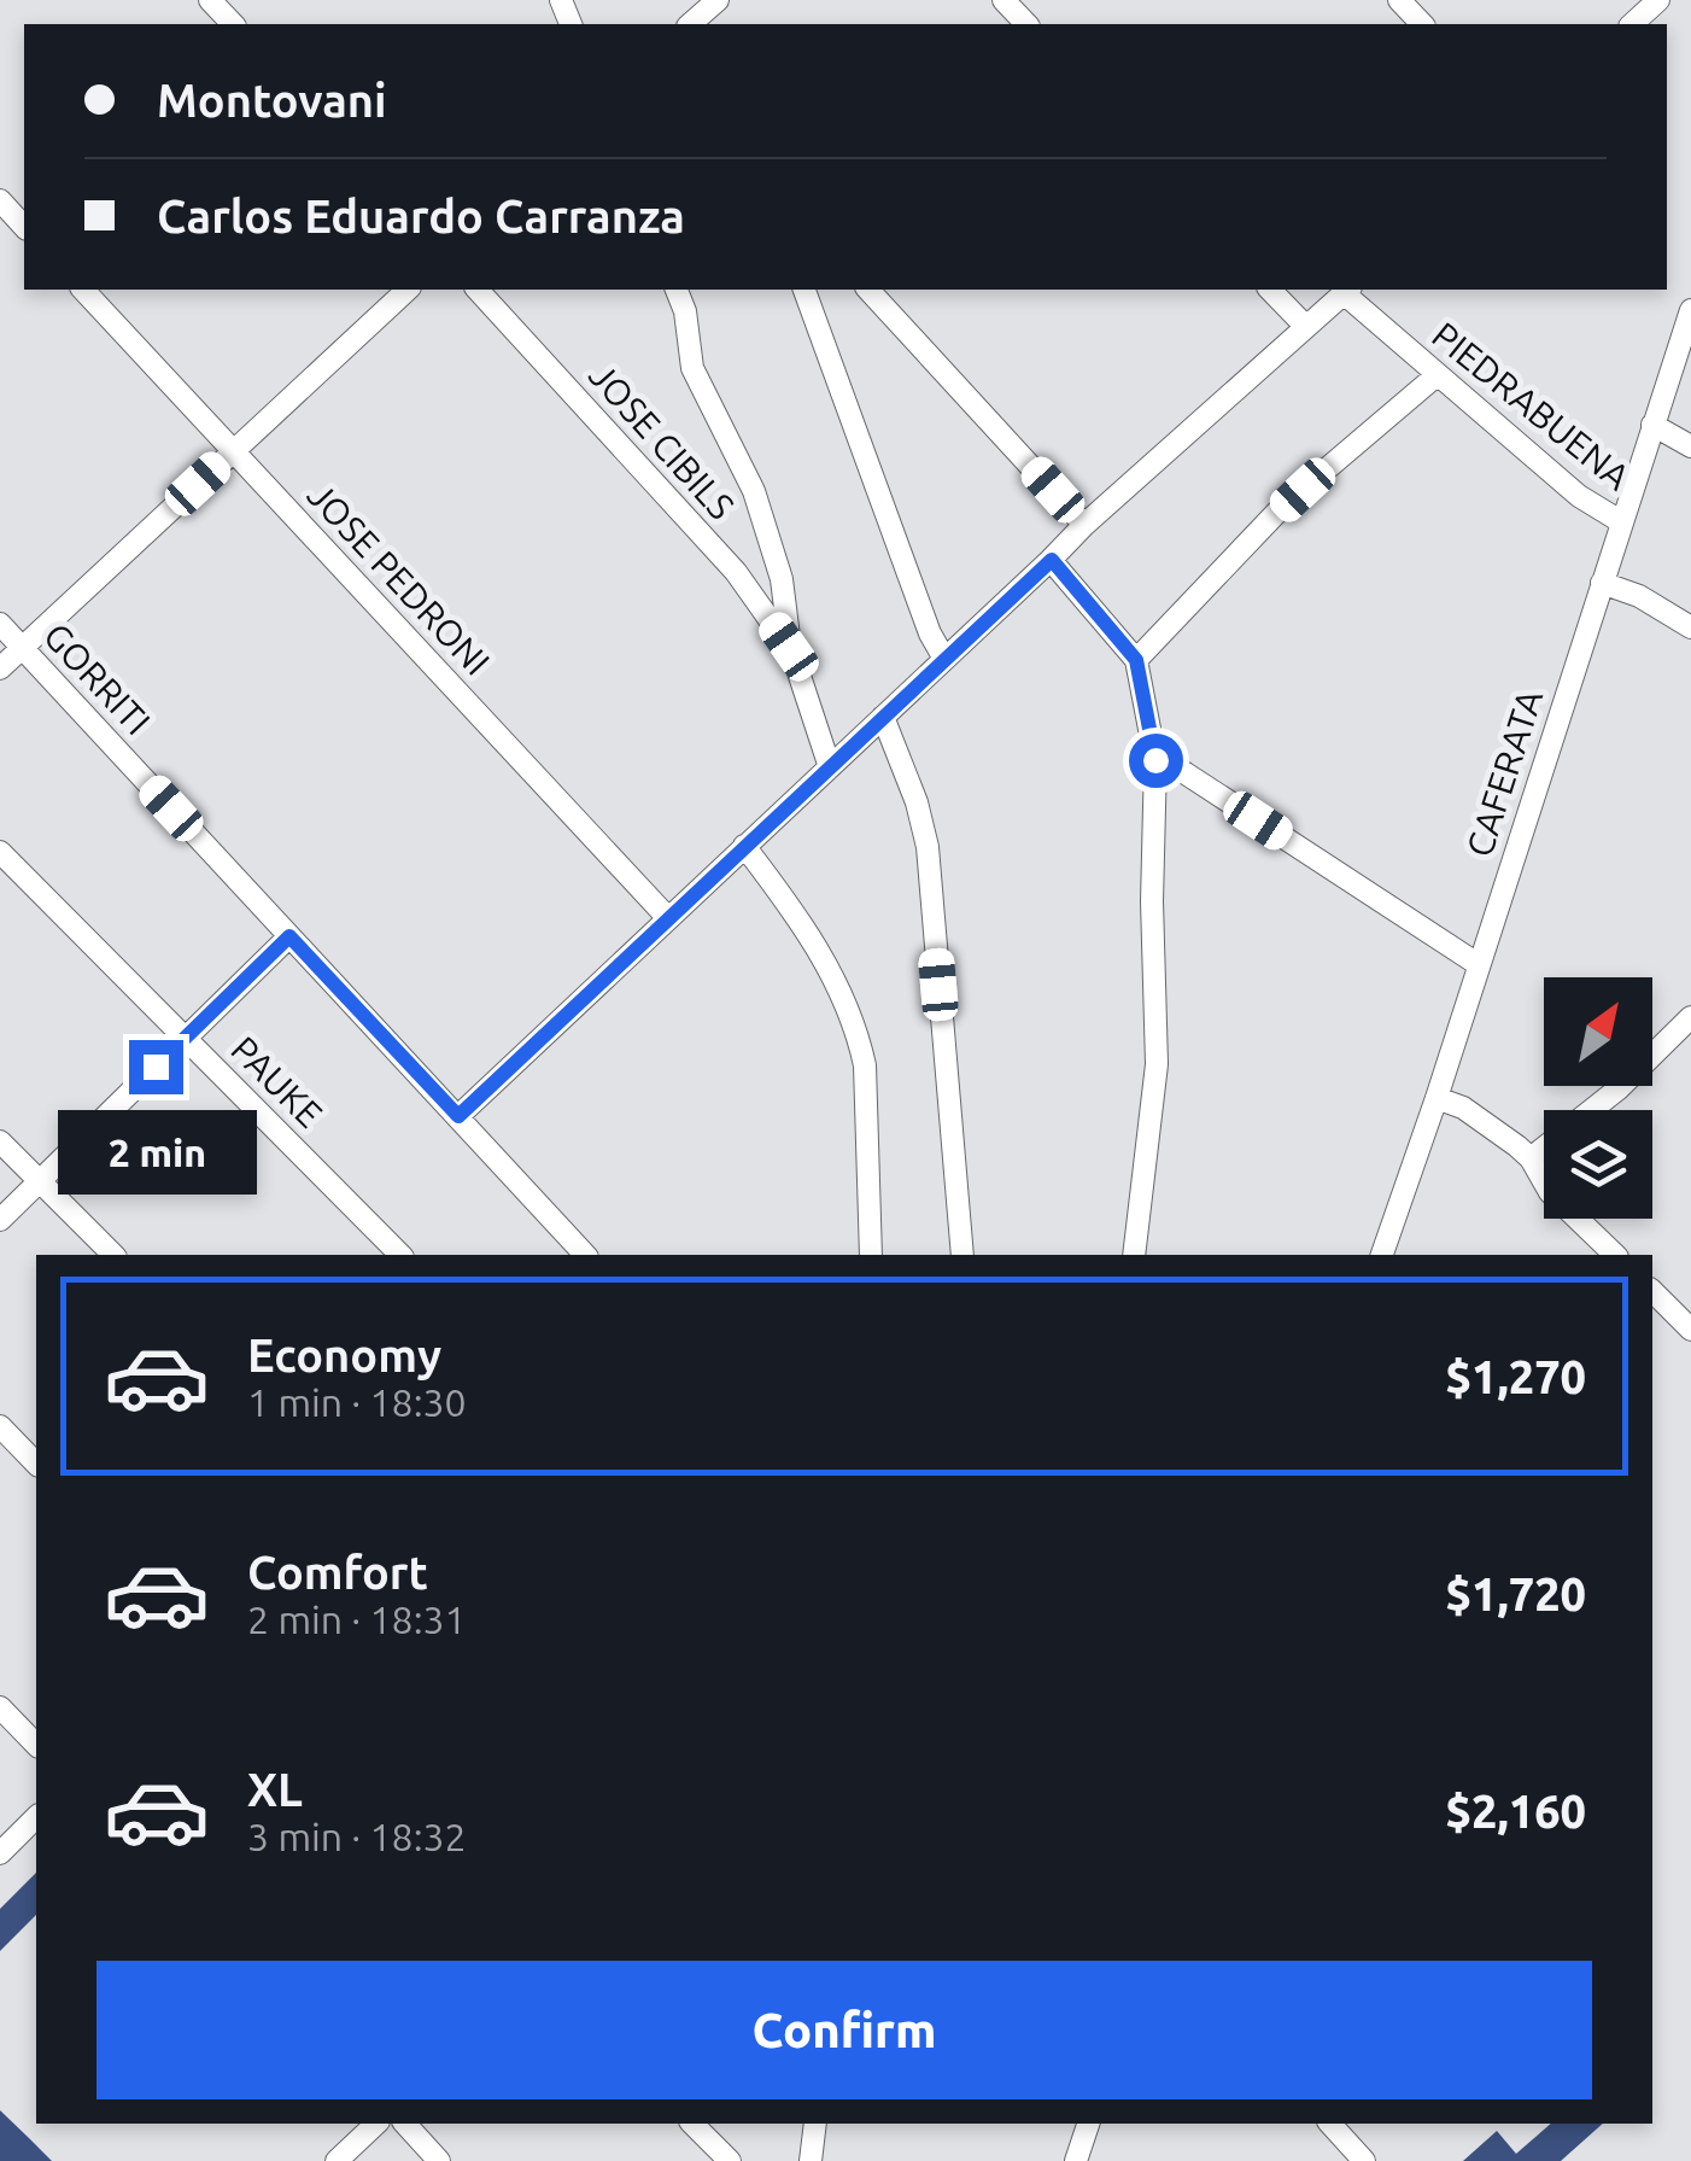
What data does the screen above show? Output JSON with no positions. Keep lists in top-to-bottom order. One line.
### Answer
{"streets":{"street":["PIEDRABUENA","JOSE CIBILS","JOSE PEDRONI","GORRITI","CAFERATA","PAUKE"]},"crossings":[["PIEDRABUENA","CAFERATA"]],"north":"top right","page":{"banner":["Montovani","Carlos Eduardo Carranza"],"bubble":"2 min","list":[{"name":"Economy","note":"1 min · 18:30","value":"$1,270"},{"name":"Comfort","note":"2 min · 18:31","value":"$1,720"},{"name":"XL","note":"3 min · 18:32","value":"$2,160"}],"buttons":"Confirm"}}
